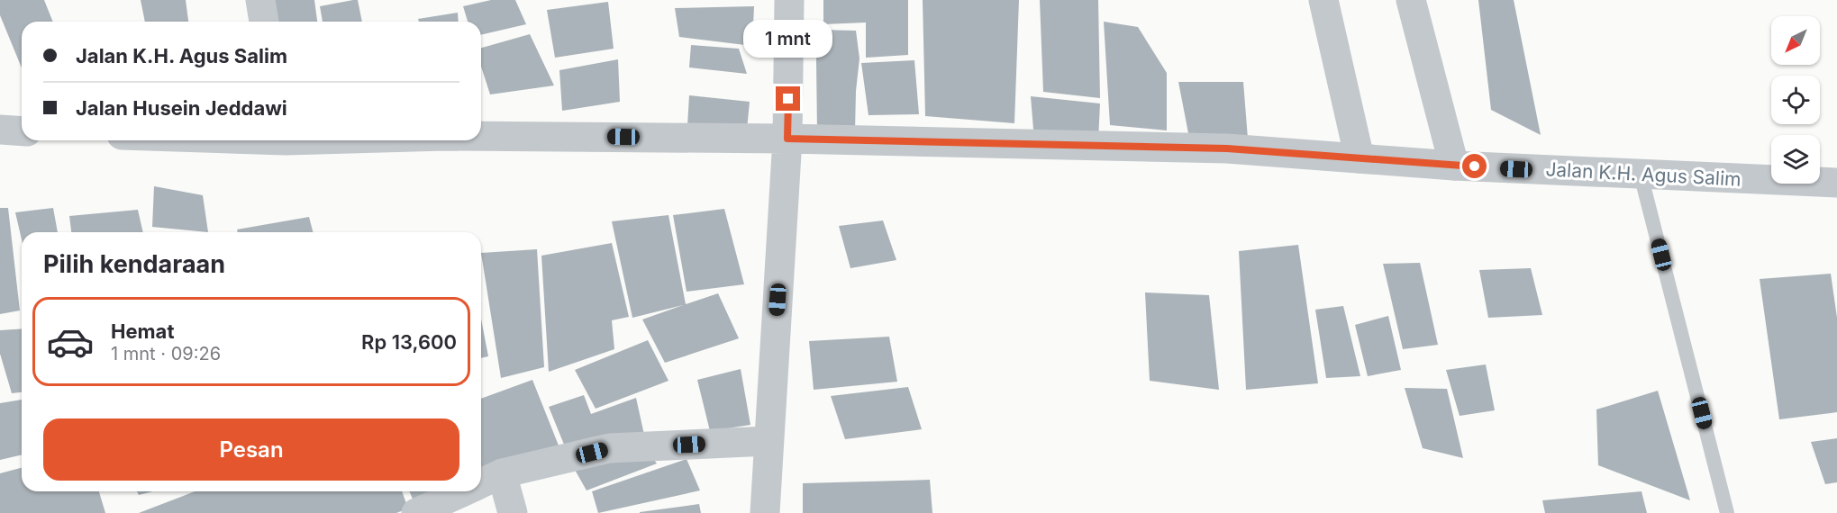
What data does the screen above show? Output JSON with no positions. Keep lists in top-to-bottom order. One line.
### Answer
{"streets":{"street":["Jalan K.H. Agus Salim"]},"north":"bottom left","page":{"bubble":"1 mnt","banner":["Jalan K.H. Agus Salim","Jalan Husein Jeddawi"],"heading":"Pilih kendaraan","list":[{"name":"Hemat","note":"1 mnt · 09:26","value":"Rp 13,600"}],"buttons":"Pesan"}}
